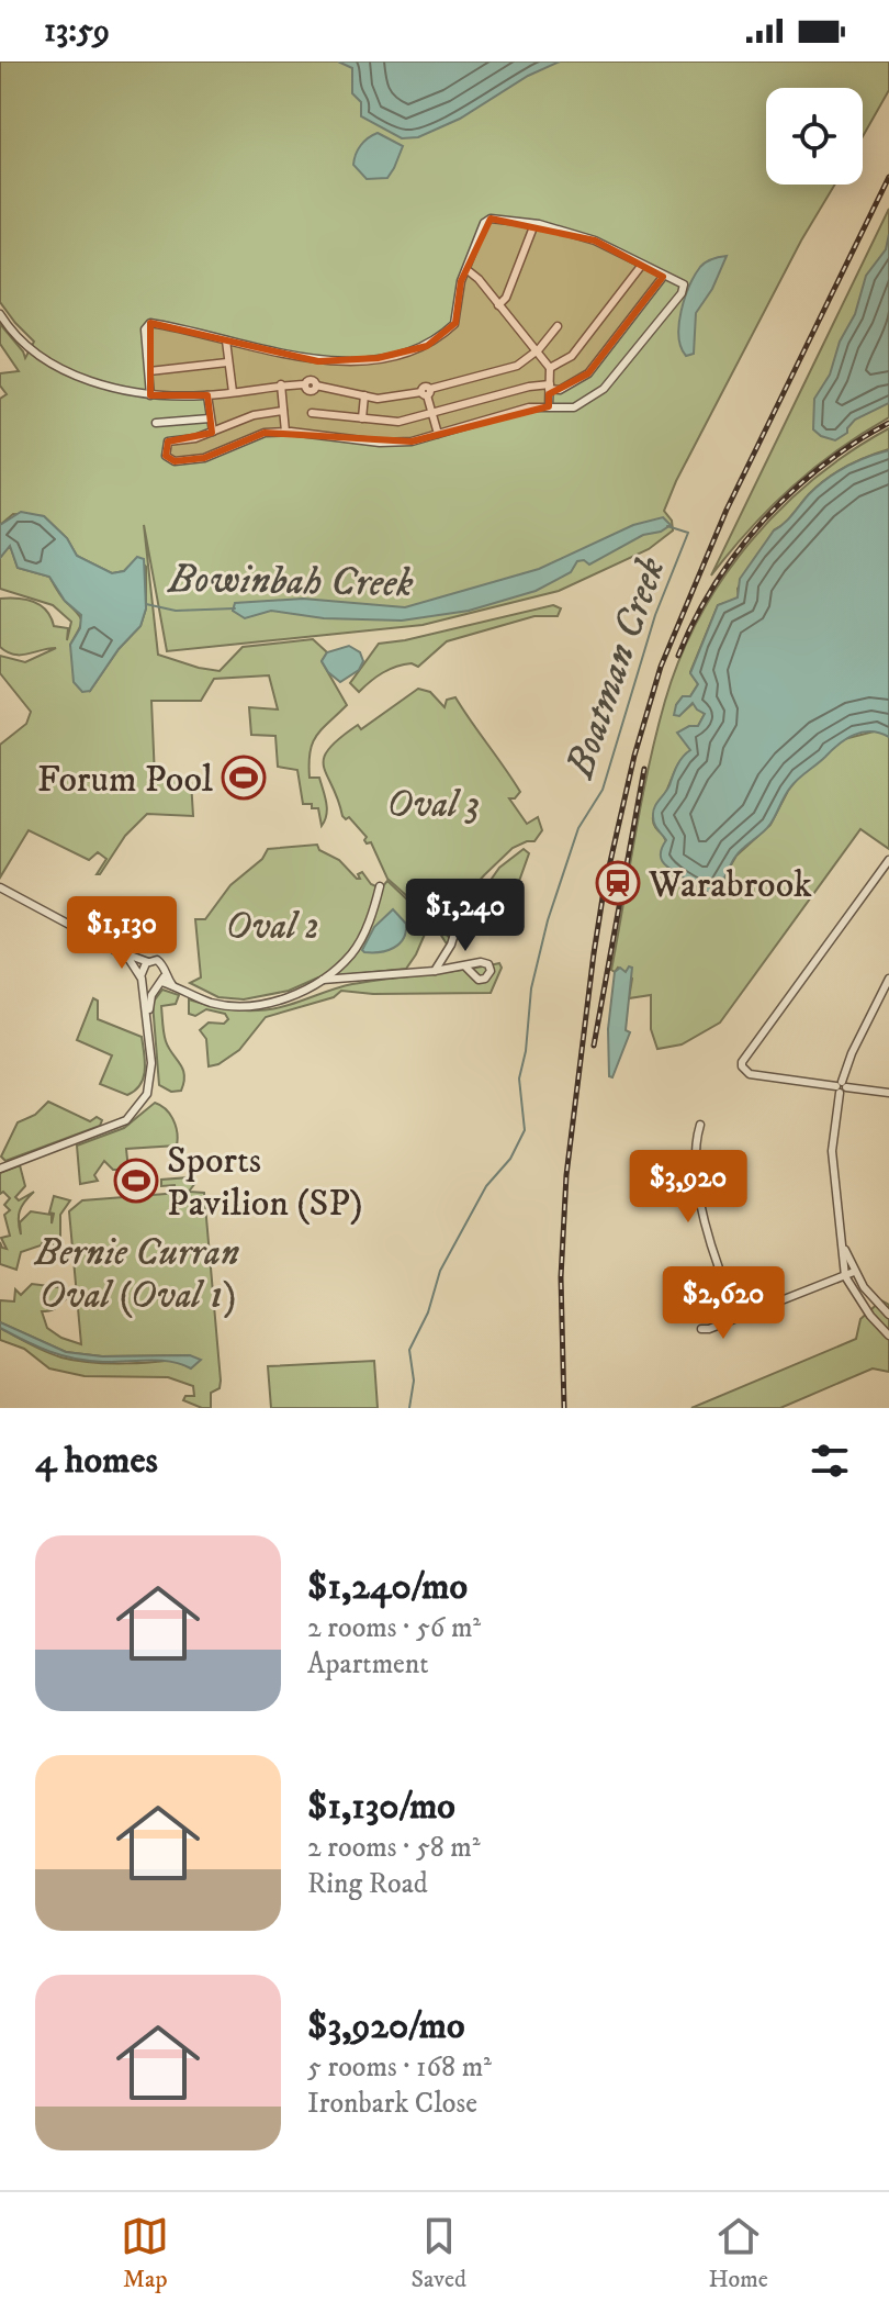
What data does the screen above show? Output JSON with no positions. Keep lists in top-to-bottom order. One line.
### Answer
{"water":["Bowinbah Creek","Boatman Creek"],"parks":["Oval 3","Oval 2","Bernie Curran Oval (Oval 1)"],"places":{"sports":["Forum Pool","Sports Pavilion (SP)"],"station":["Warabrook"]},"page":{"status":"13:59","price":["$1,240","$1,130","$3,920","$2,620"],"heading":"4 homes","list":[{"name":"$1,240/mo","note":"2 rooms · 56 m² · Apartment"},{"name":"$1,130/mo","note":"2 rooms · 58 m² · Ring Road"},{"name":"$3,920/mo","note":"5 rooms · 168 m² · Ironbark Close"}],"tabs":["Map","Saved","Home"]}}
